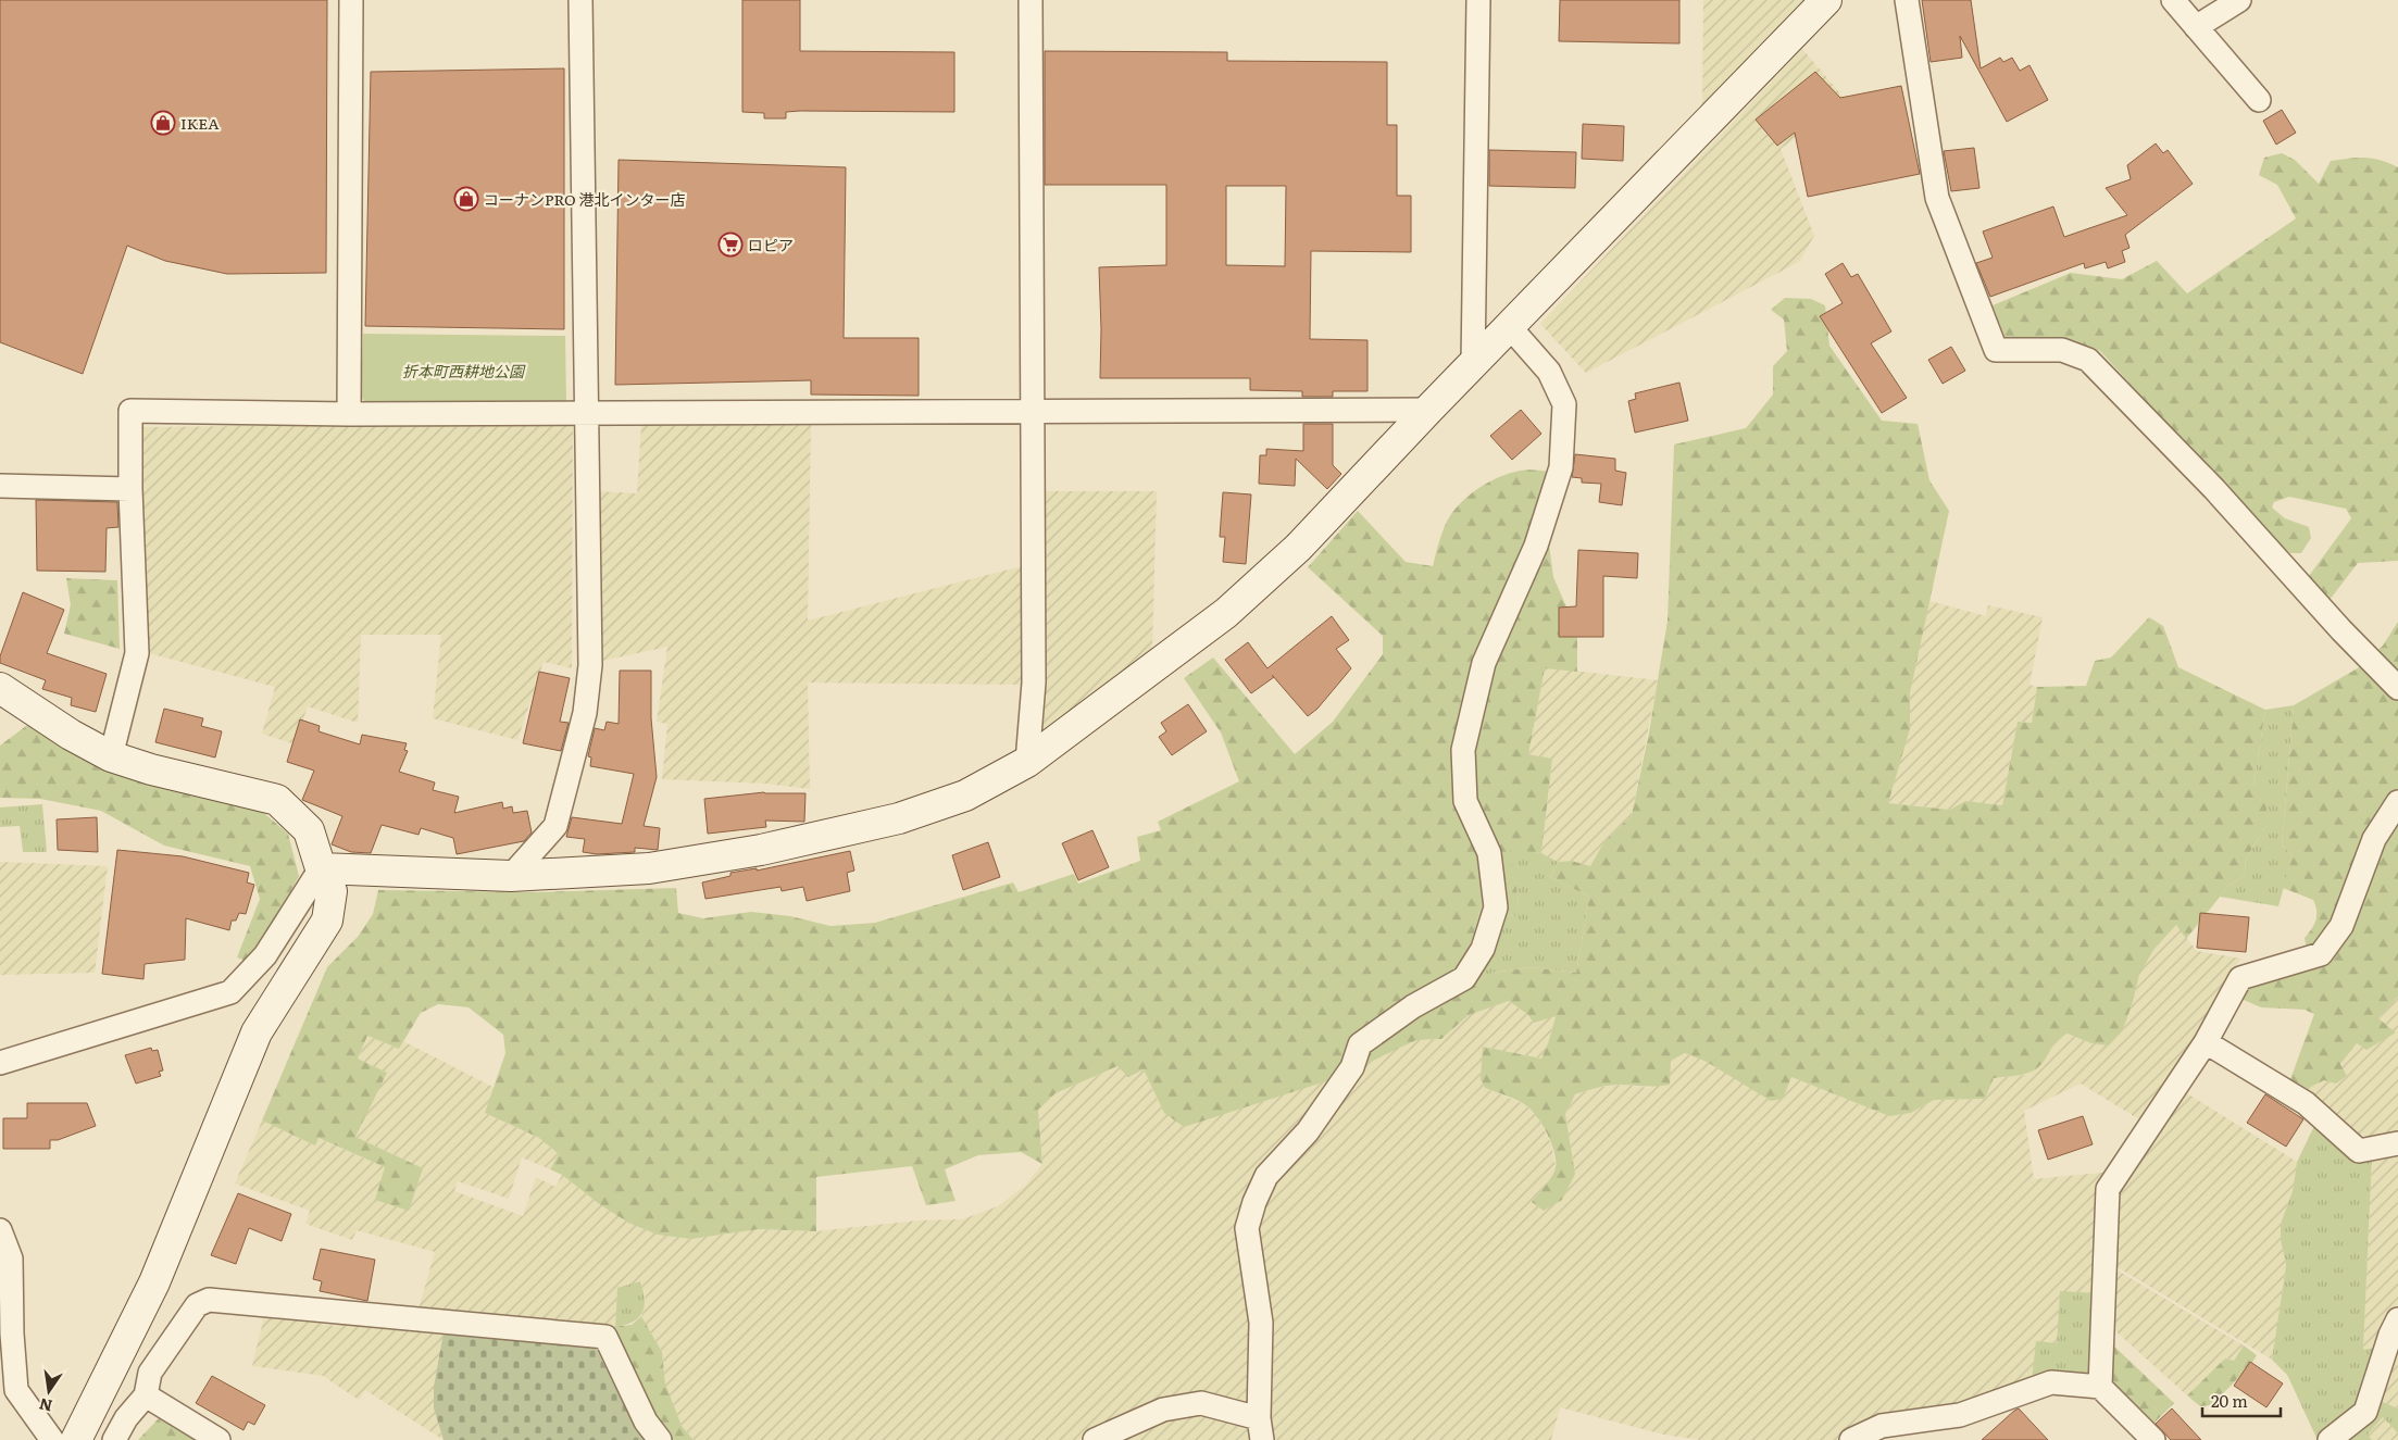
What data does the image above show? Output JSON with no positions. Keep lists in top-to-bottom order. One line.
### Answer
{"parks":["折本町西耕地公園"],"places":{"shop":["IKEA","コーナンPRO 港北インター店"],"supermarket":["ロピア"]},"scale_bar":"20 m","north":"bottom"}
